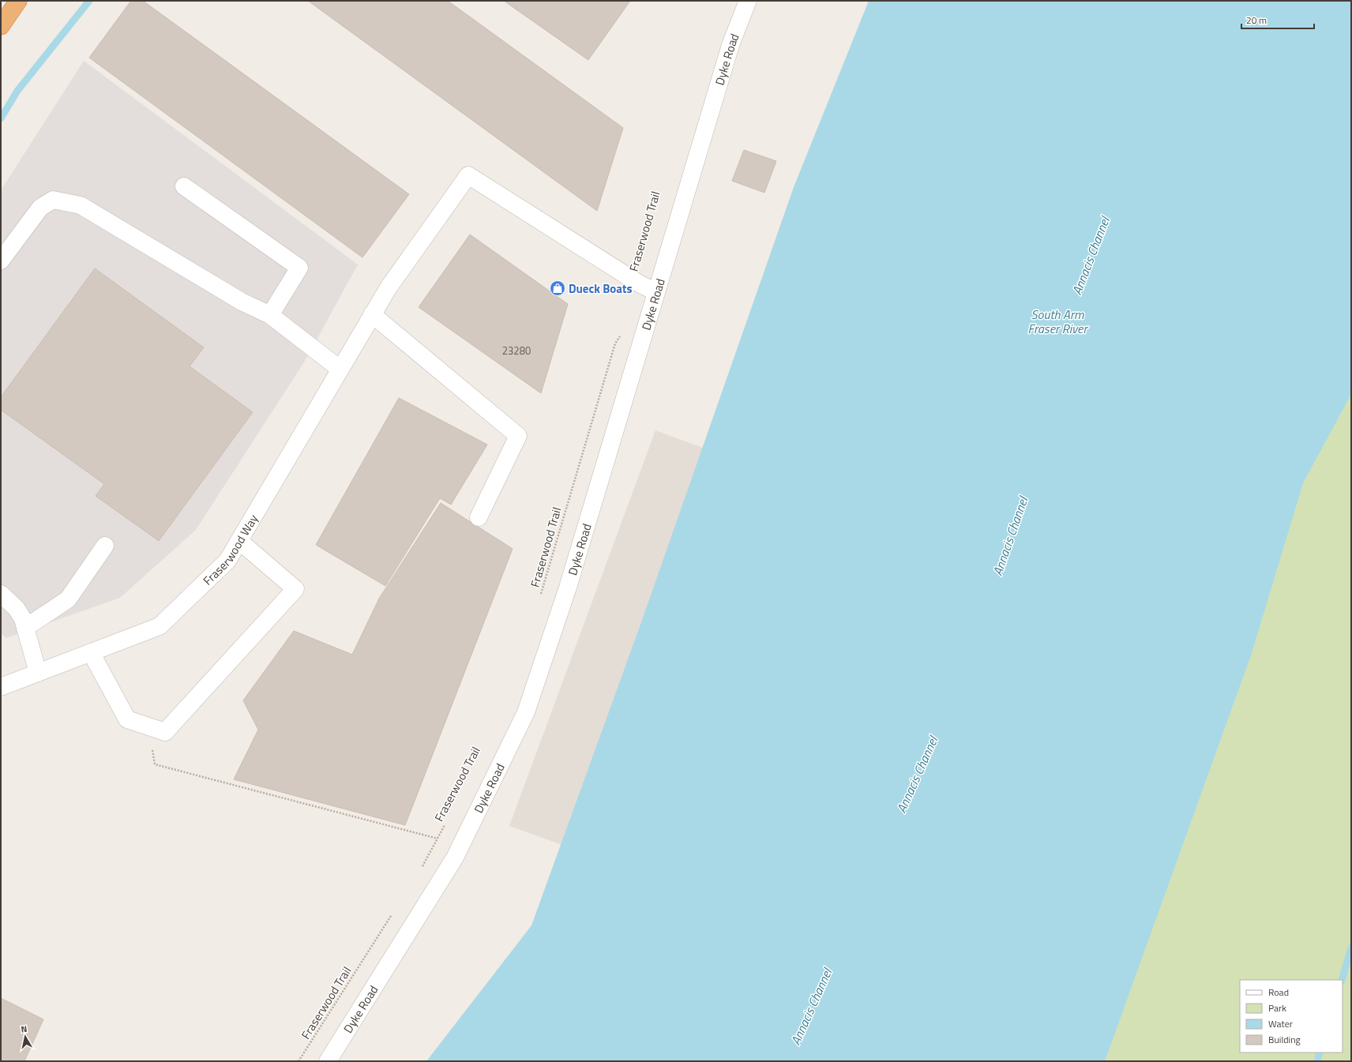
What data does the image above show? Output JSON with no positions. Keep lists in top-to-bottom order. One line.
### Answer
{"streets":{"street":["Dyke Road","Fraserwood Way"],"path":["Fraserwood Trail"]},"crossings":[["Dyke Road","Fraserwood Way"]],"water":["Annacis Channel","South Arm Fraser River"],"places":{"shop":["Dueck Boats"]},"house_numbers":["23280"],"legend":["Road","Park","Water","Building"],"scale_bar":"20 m","north":"top"}
